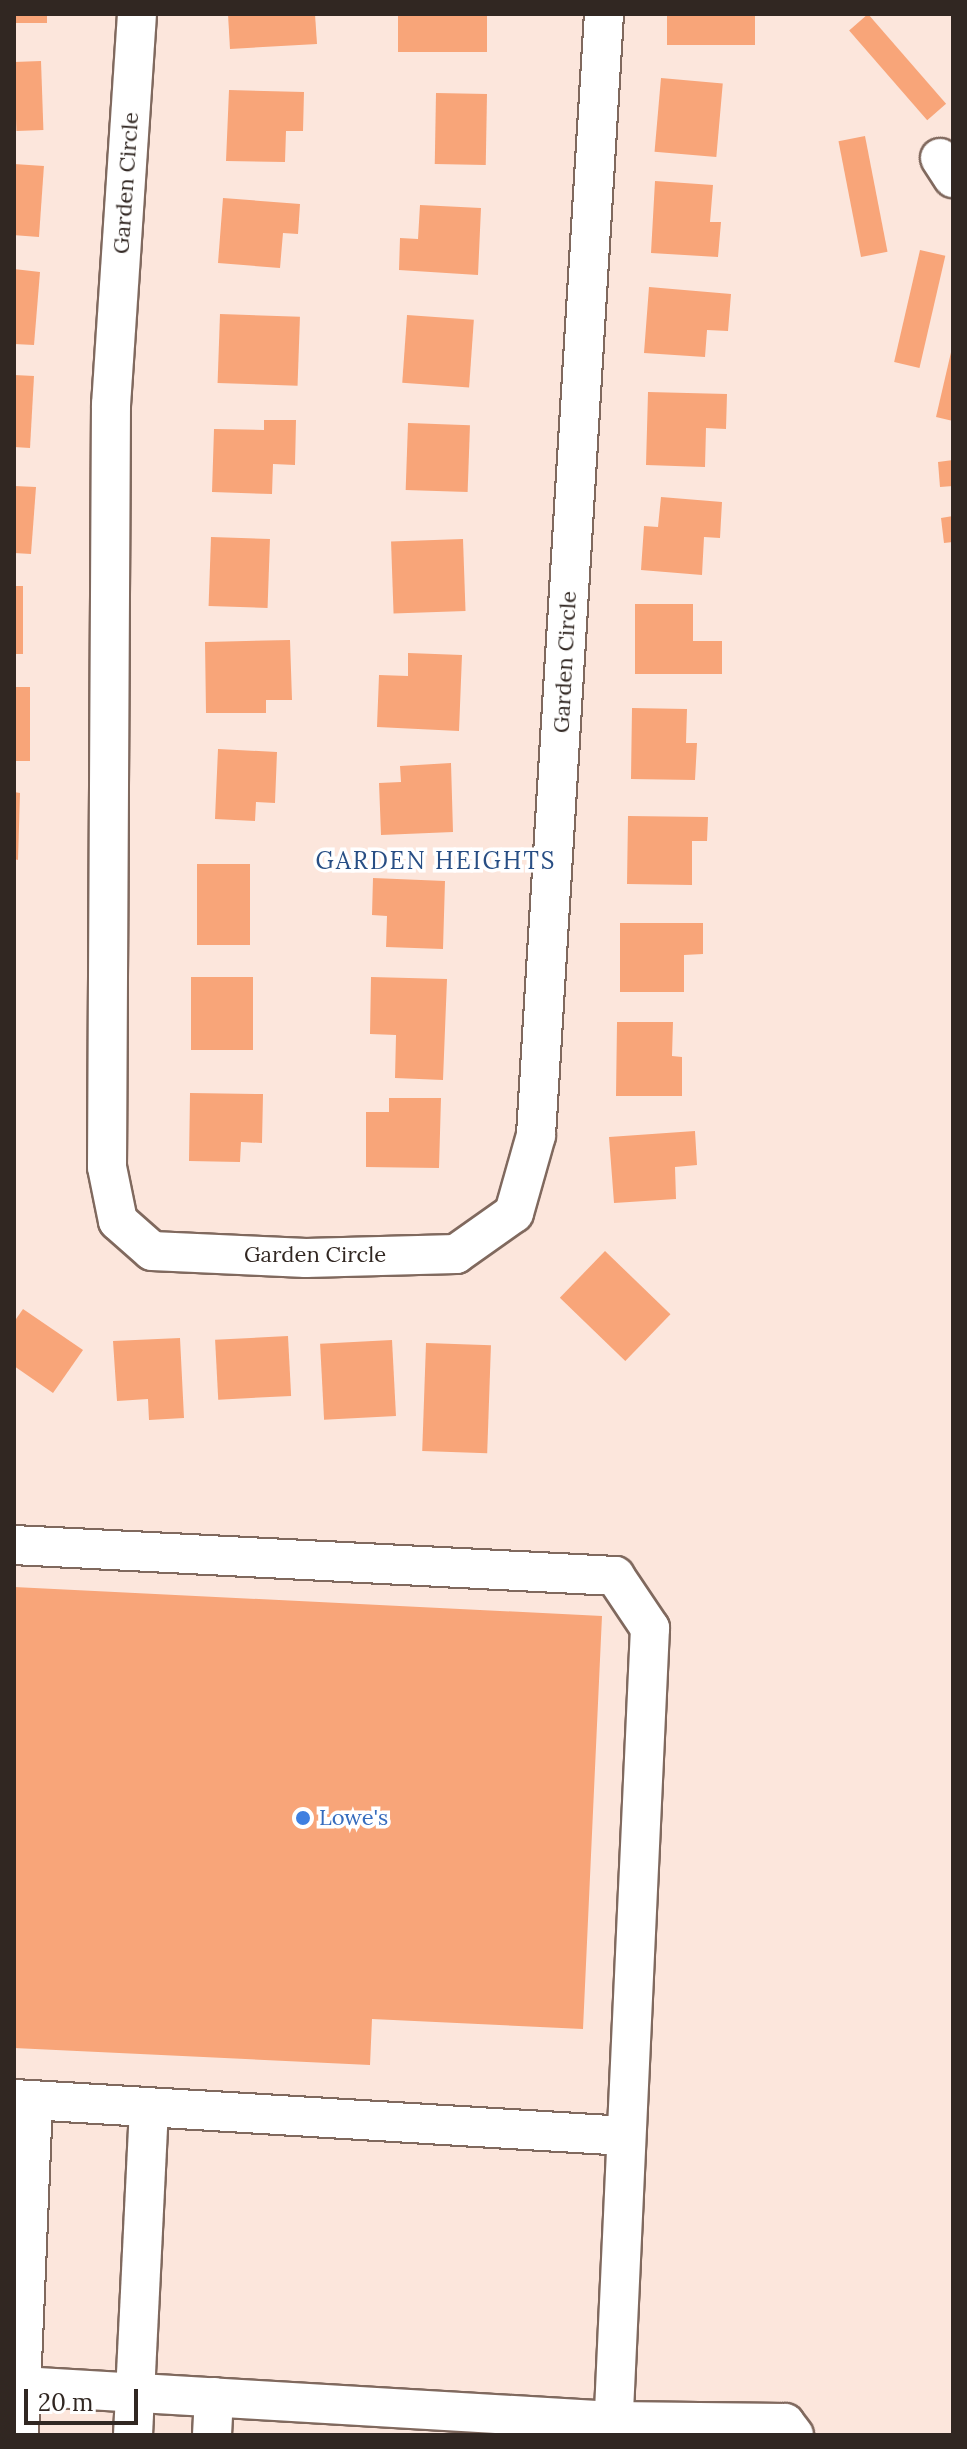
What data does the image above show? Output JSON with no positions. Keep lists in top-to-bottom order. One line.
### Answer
{"streets":{"street":["Garden Circle"]},"districts":["GARDEN HEIGHTS"],"places":["Lowe's"],"scale_bar":"20 m"}
